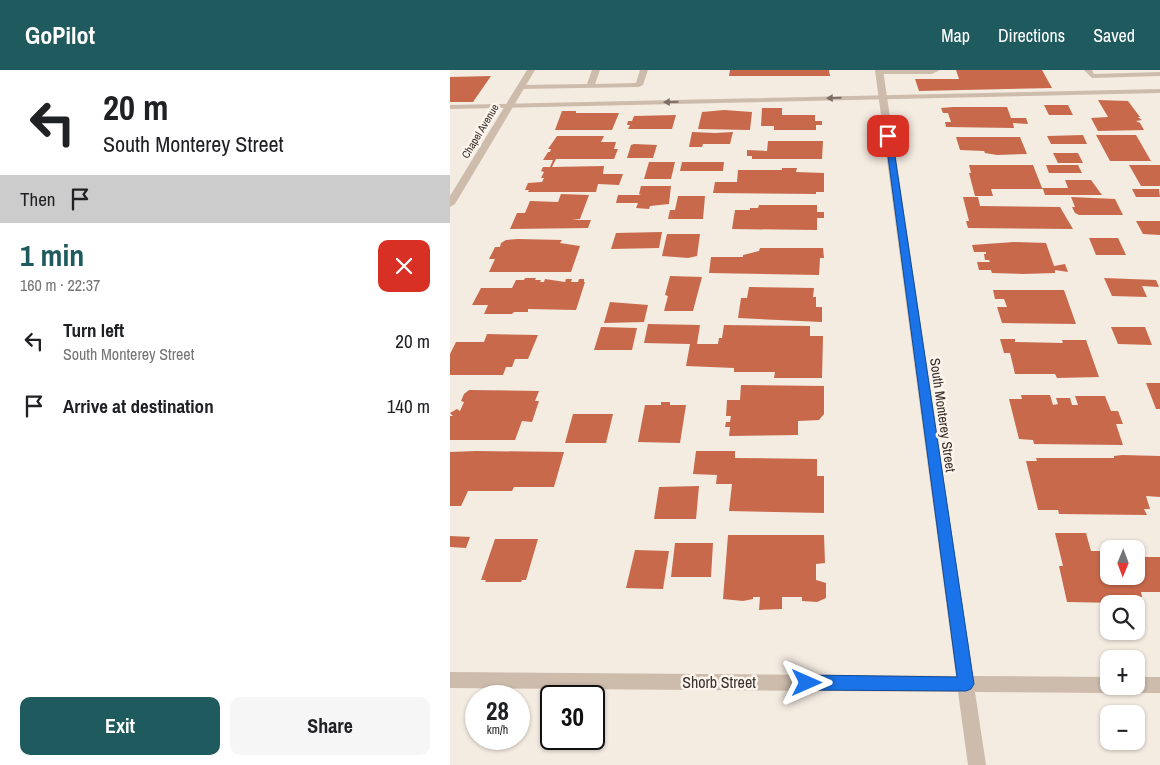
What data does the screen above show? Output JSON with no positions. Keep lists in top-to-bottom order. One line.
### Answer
{"streets":{"street":["Chapel Avenue","South Monterey Street","Shorb Street"]},"crossings":[["South Monterey Street","Shorb Street"]],"north":"bottom","page":{"header":"GoPilot","nav":["Map","Directions","Saved"],"turn":["20 m","South Monterey Street"],"then":"Then","heading":["1 min","160 m · 22:37"],"list":[{"name":"Turn left","note":"South Monterey Street","value":"20 m"},{"name":"Arrive at destination","value":"140 m"}],"map_buttons":["+","−"],"speed":"28 km/h","limit":"30","buttons":["Exit","Share"]}}
